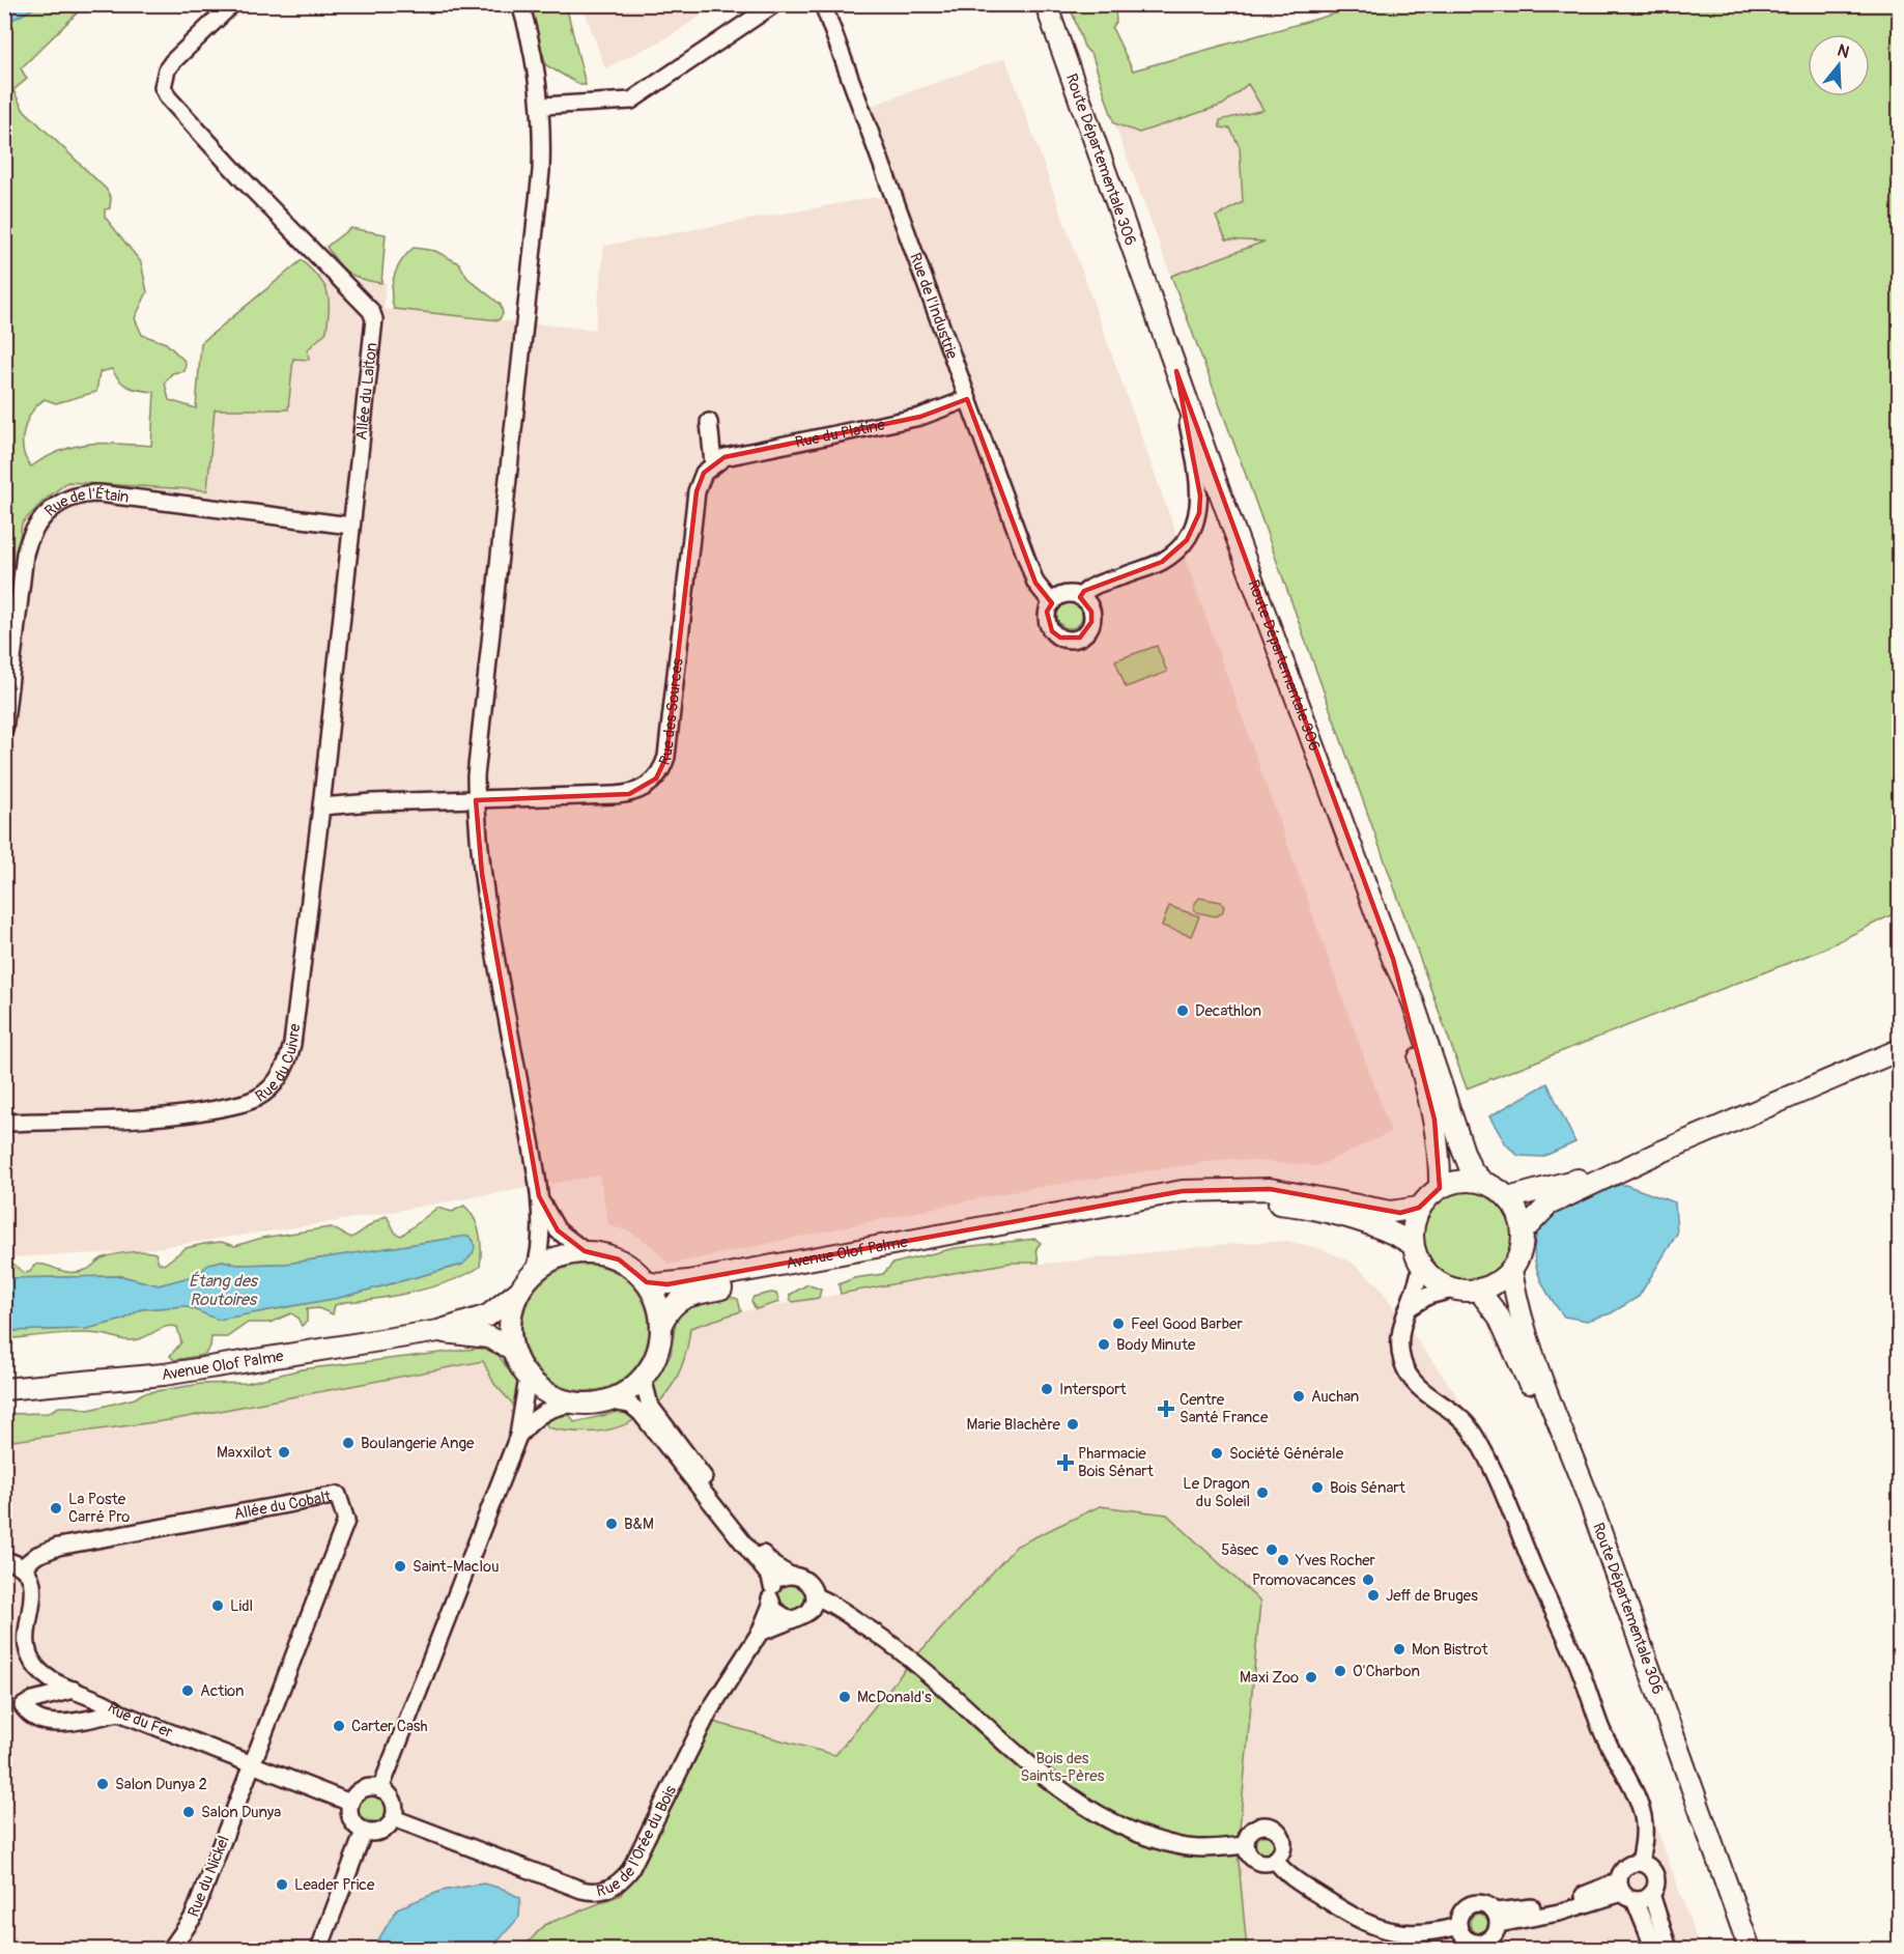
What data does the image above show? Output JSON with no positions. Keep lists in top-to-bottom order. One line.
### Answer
{"streets":{"main road":["Route Départementale 306","Avenue Olof Palme"],"street":["Rue de l'Industrie","Allée du Laiton","Rue du Platine","Rue de l'Étain","Rue des Sources","Rue du Cuivre","Allée du Cobalt","Rue du Fer","Rue de l'Orée du Bois","Rue du Nickel"]},"crossings":[["Rue de l'Industrie","Rue du Platine"],["Allée du Laiton","Rue de l'Étain"],["Allée du Laiton","Rue des Sources"],["Allée du Laiton","Rue du Cuivre"],["Rue du Platine","Rue des Sources"],["Rue des Sources","Rue du Cuivre"],["Allée du Cobalt","Rue du Fer"],["Allée du Cobalt","Rue du Nickel"],["Rue du Fer","Rue de l'Orée du Bois"],["Rue du Fer","Rue du Nickel"]],"water":["Étang des Routoires"],"parks":["Bois des Saints-Pères"],"places":{"other":["Decathlon","Feel Good Barber","Body Minute","Intersport","Auchan","Marie Blachère","Boulangerie Ange","Maxxilot","Société Générale","Bois Sénart","Le Dragon du Soleil","La Poste Carré Pro","B&M","5àsec","Yves Rocher","Saint-Maclou","Promovacances","Jeff de Bruges","Lidl","Mon Bistrot","O'Charbon","Maxi Zoo","Action","McDonald's","Carter Cash","Salon Dunya 2","Salon Dunya","Leader Price"],"health":["Centre Santé France","Pharmacie Bois Sénart"]},"north":"top"}
